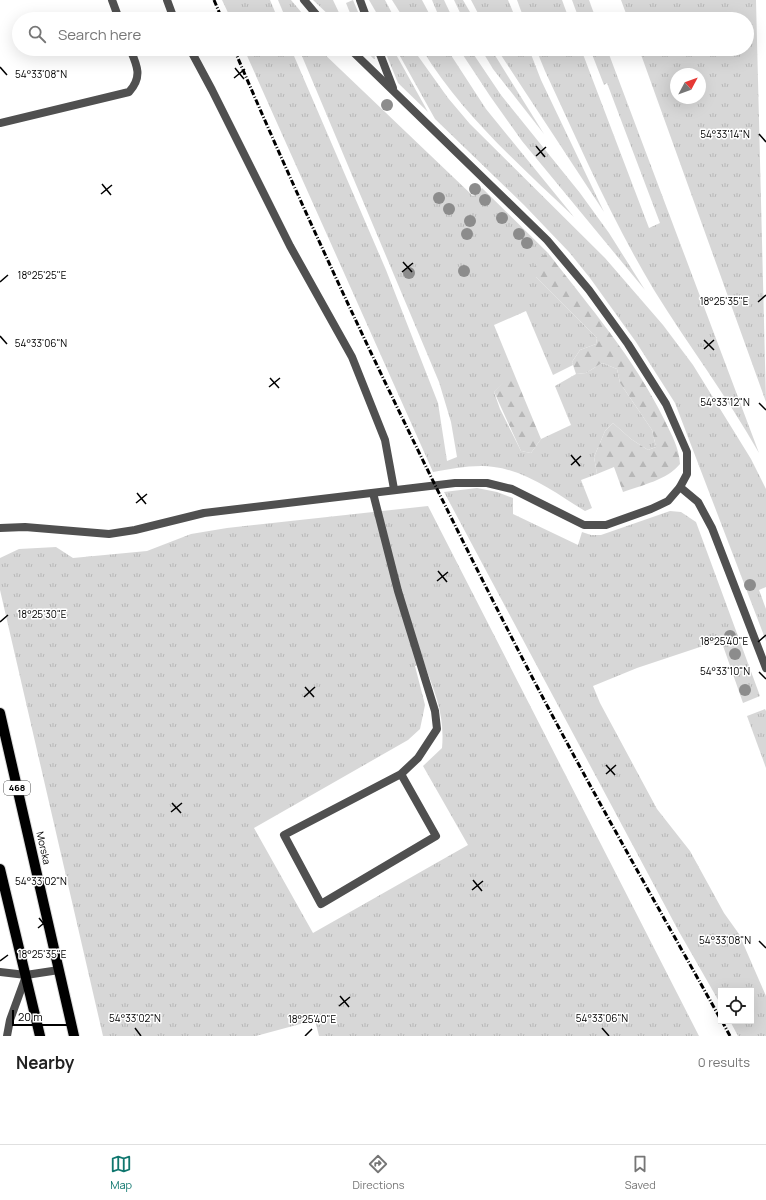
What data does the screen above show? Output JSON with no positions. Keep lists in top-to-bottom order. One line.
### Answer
{"streets":{"main road":["468","Morska"]},"scale_bar":"20 m","north":"top right","page":{"search":"Search here","scale":"20 m","heading":["Nearby","0 results"],"nav":["Map","Directions","Saved"]},"coordinates":["54°33'08\"N","54°33'14\"N","18°25'25\"E","18°25'35\"E","54°33'06\"N","54°33'12\"N","18°25'30\"E","18°25'40\"E","54°33'10\"N","54°33'02\"N"]}
